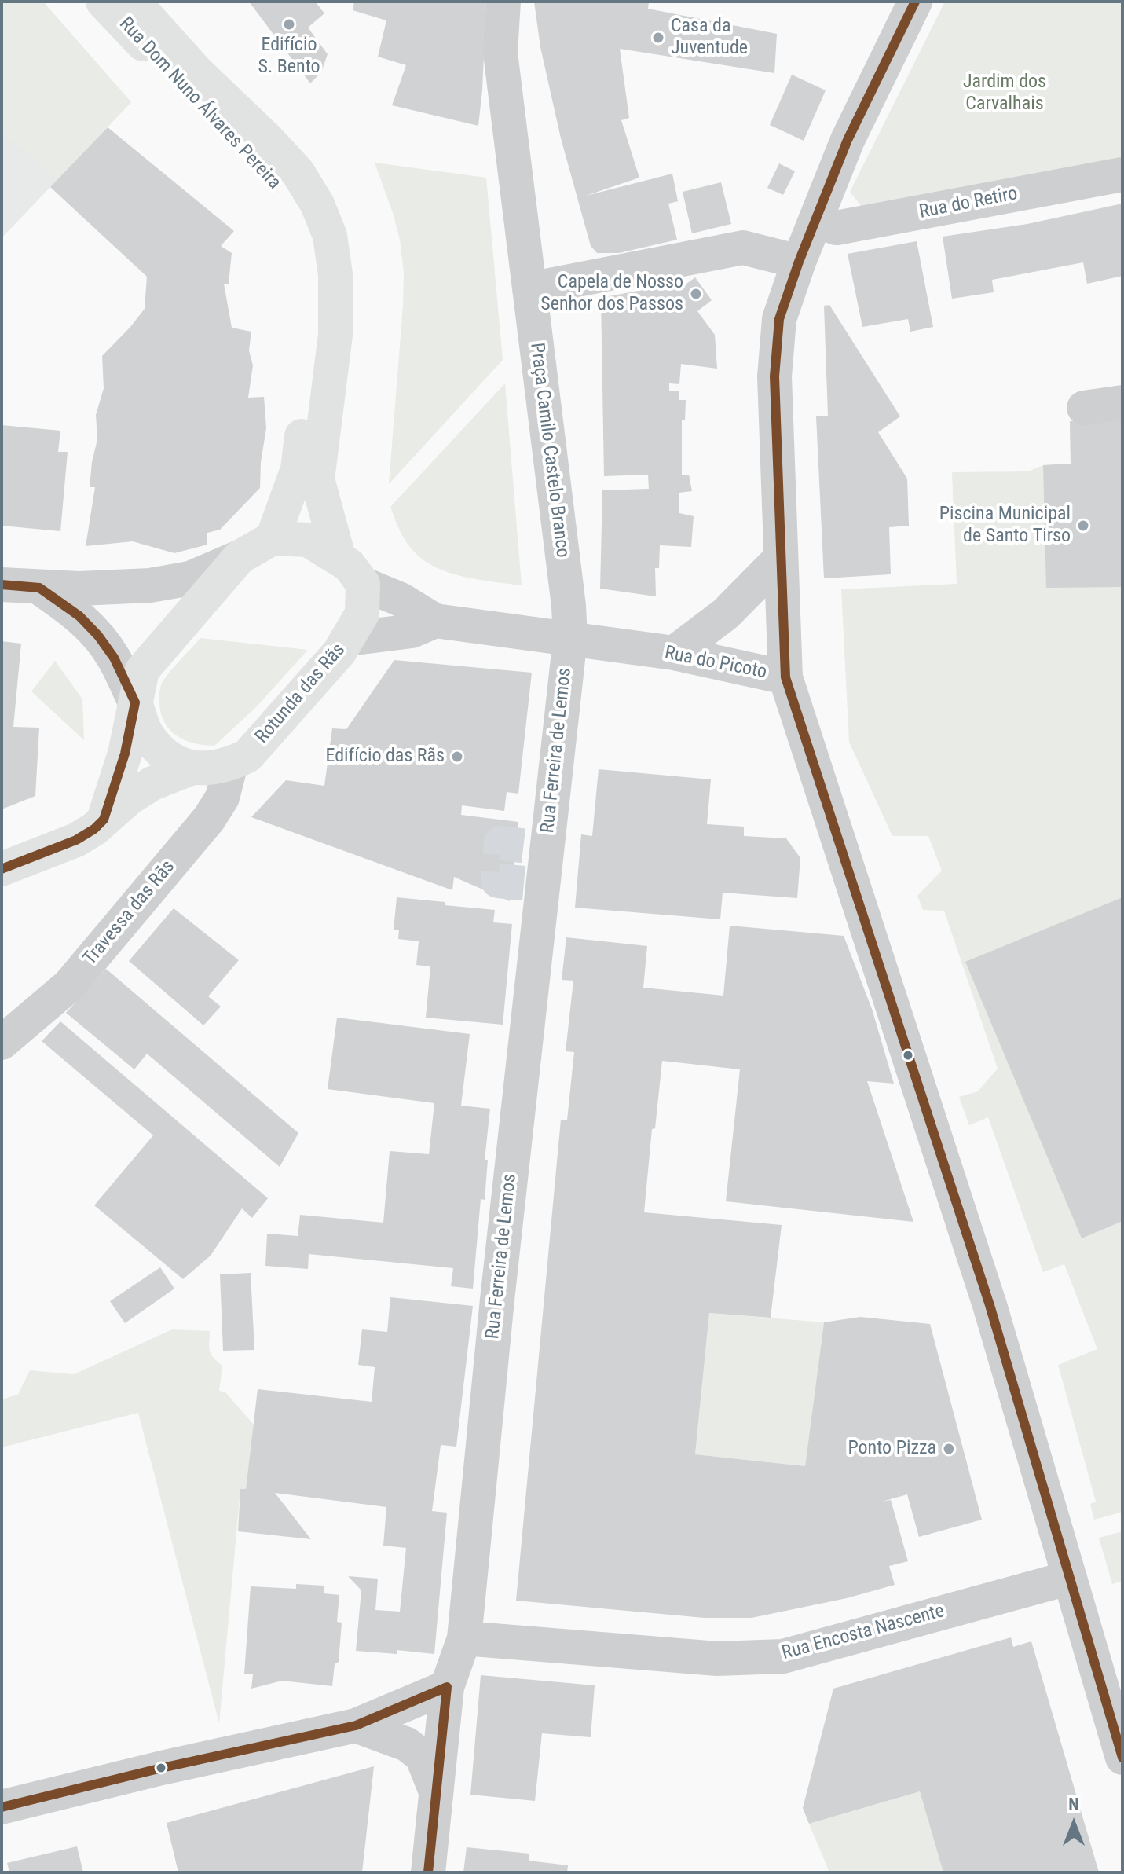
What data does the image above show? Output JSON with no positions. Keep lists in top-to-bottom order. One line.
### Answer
{"streets":{"main road":["Rua Dom Nuno Álvares Pereira","Rotunda das Rãs"],"street":["Rua do Retiro","Praça Camilo Castelo Branco","Rua do Picoto","Rua Ferreira de Lemos","Travessa das Rãs","Rua Encosta Nascente"]},"crossings":[["Praça Camilo Castelo Branco","Rua do Picoto"],["Praça Camilo Castelo Branco","Rua Ferreira de Lemos"],["Rua do Picoto","Rua Ferreira de Lemos"],["Rua do Picoto","Rua Encosta Nascente"],["Rotunda das Rãs","Travessa das Rãs"],["Rua Ferreira de Lemos","Rua Encosta Nascente"]],"parks":["Jardim dos Carvalhais"],"places":["Edifício S. Bento","Casa da Juventude","Capela de Nosso Senhor dos Passos","Piscina Municipal de Santo Tirso","Edifício das Rãs","Ponto Pizza"],"north":"top"}
